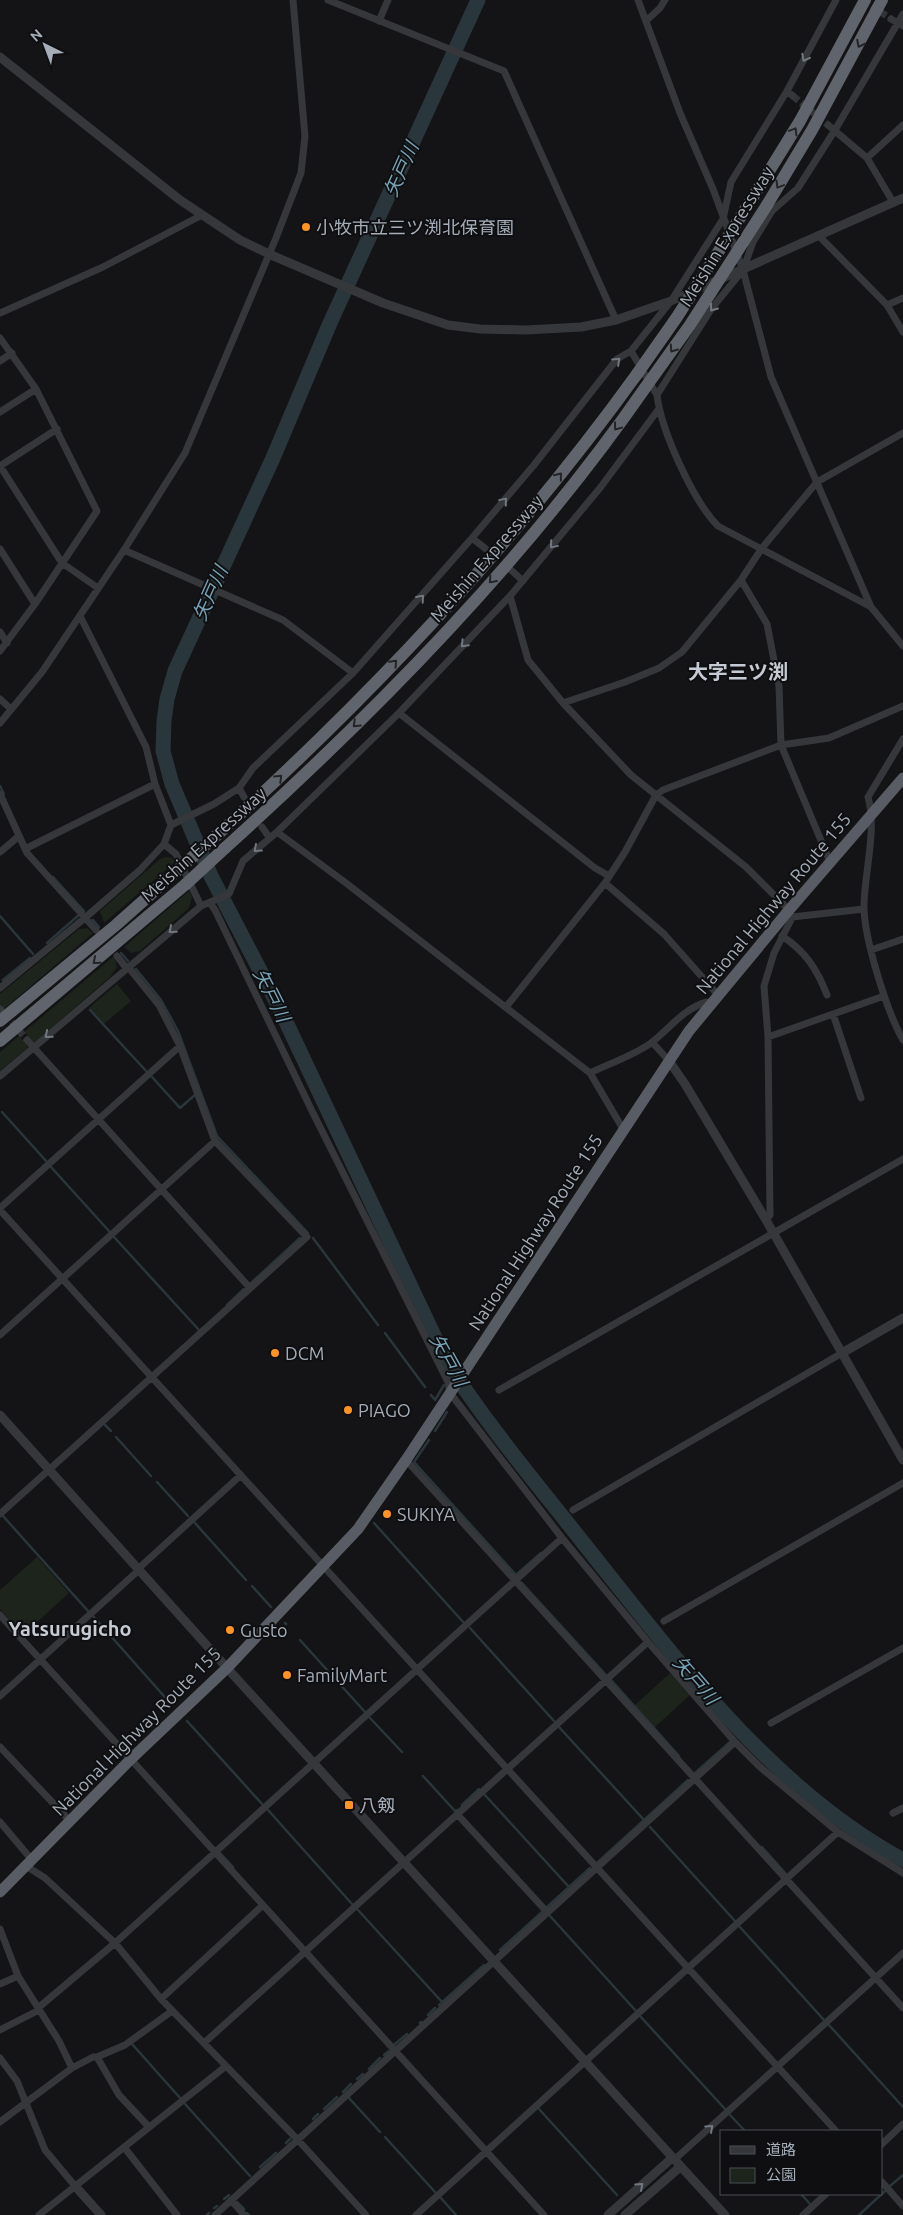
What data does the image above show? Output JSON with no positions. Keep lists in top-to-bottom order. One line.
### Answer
{"streets":{"highway":["Meishin Expressway","National Highway Route 155"]},"districts":["大字三ツ渕","Yatsurugicho"],"water":["矢戸川"],"places":{"other":["小牧市立三ツ渕北保育園","DCM","PIAGO","SUKIYA","Gusto","FamilyMart"],"transit":["八剱"]},"legend":["道路","公園"],"north":"top left"}
